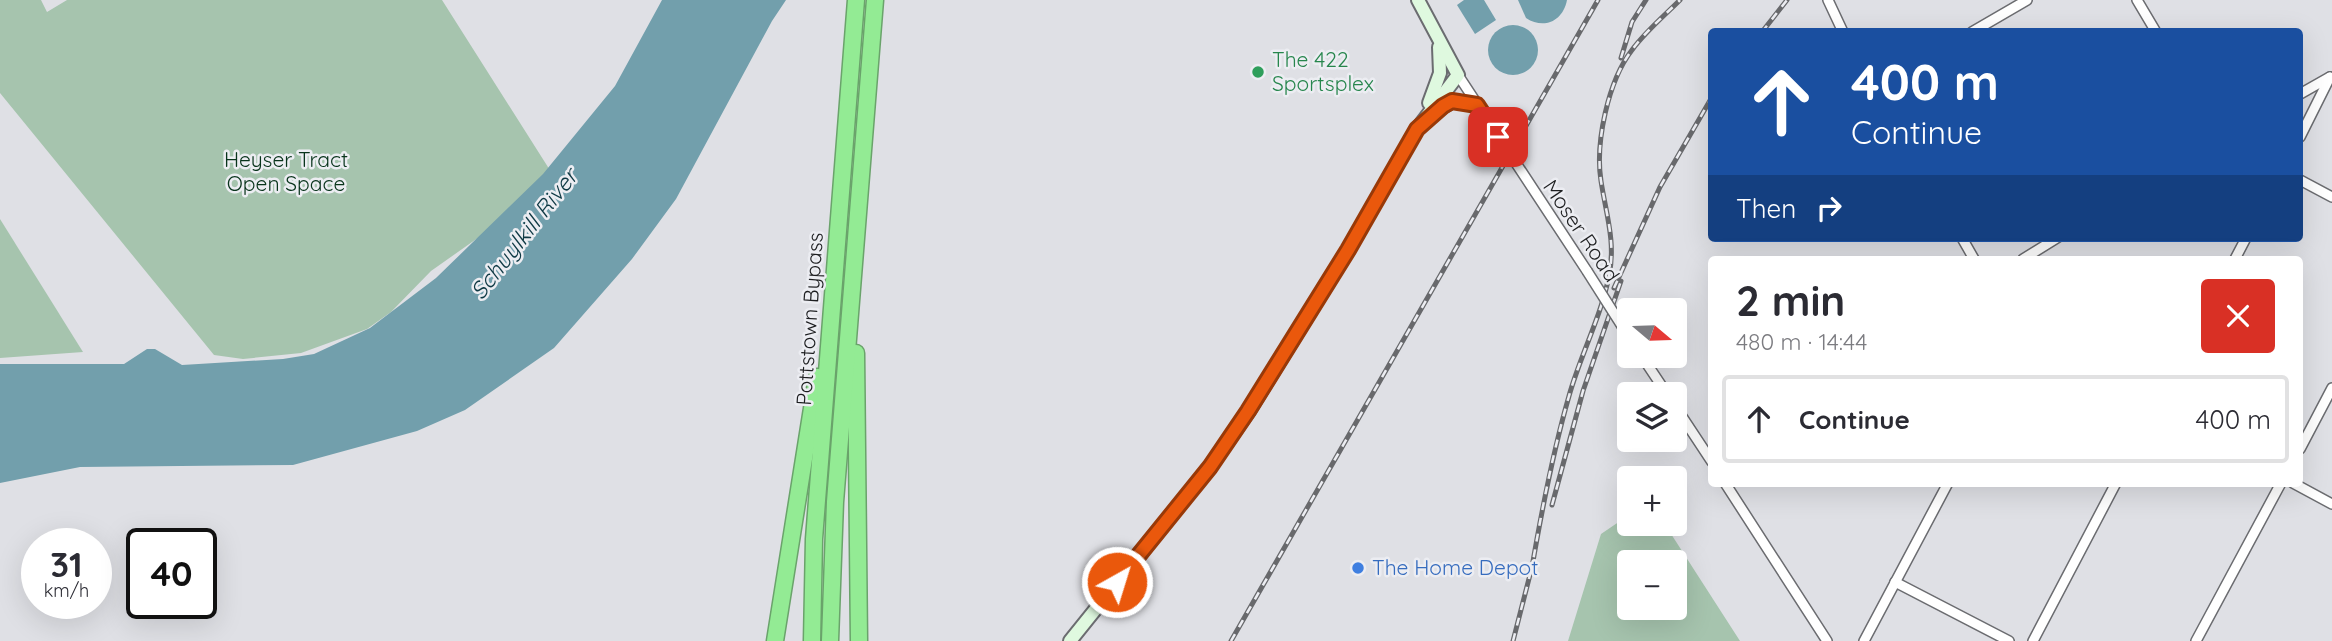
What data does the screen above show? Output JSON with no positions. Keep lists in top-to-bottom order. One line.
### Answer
{"streets":{"highway":["Pottstown Bypass"],"street":["Moser Road"]},"water":["Schuylkill River"],"parks":["Heyser Tract Open Space"],"places":["The 422 Sportsplex","The Home Depot"],"north":"right","page":{"turn":["400 m","Continue"],"then":"Then","heading":["2 min","480 m · 14:44"],"map_buttons":["+","−"],"list":[{"name":"Continue","value":"400 m"}],"speed":"31 km/h","limit":"40"}}
